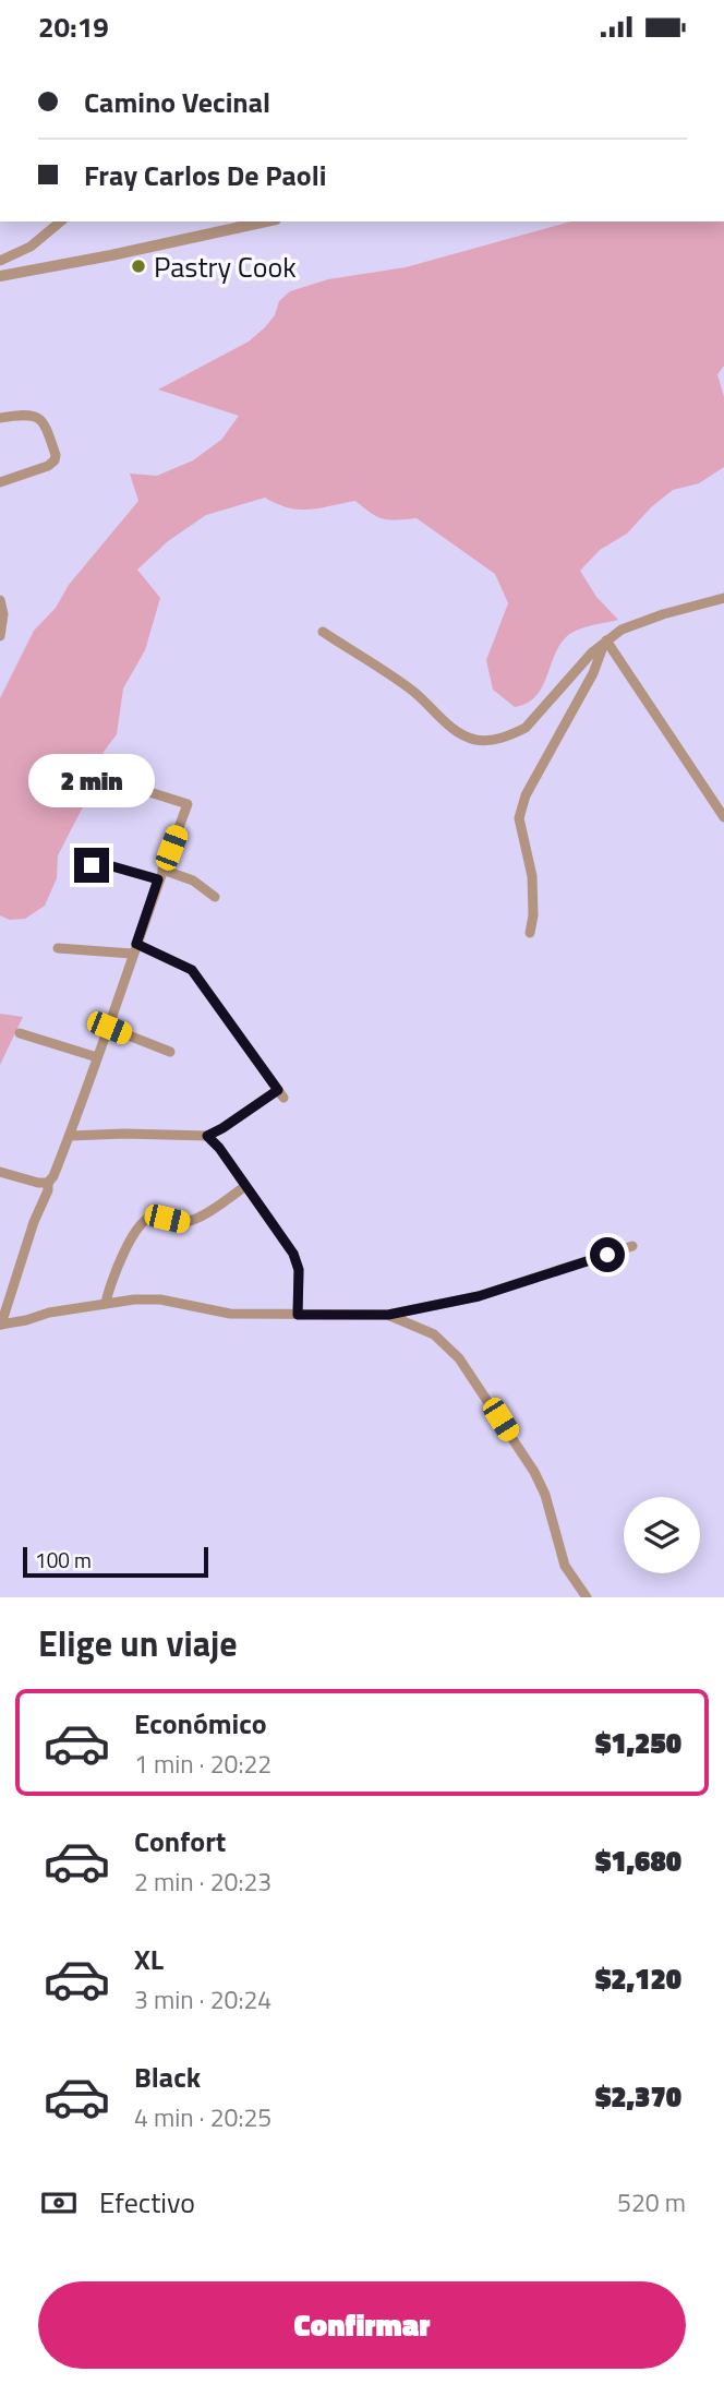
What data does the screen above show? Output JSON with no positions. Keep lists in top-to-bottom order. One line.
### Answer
{"places":["Pastry Cook"],"scale_bar":"100 m","page":{"status":"20:19","banner":["Camino Vecinal","Fray Carlos De Paoli"],"bubble":"2 min","scale":"100 m","heading":"Elige un viaje","list":[{"name":"Económico","note":"1 min · 20:22","value":"$1,250"},{"name":"Confort","note":"2 min · 20:23","value":"$1,680"},{"name":"XL","note":"3 min · 20:24","value":"$2,120"},{"name":"Black","note":"4 min · 20:25","value":"$2,370"}],"pay":["Efectivo","520 m"],"buttons":"Confirmar"}}
